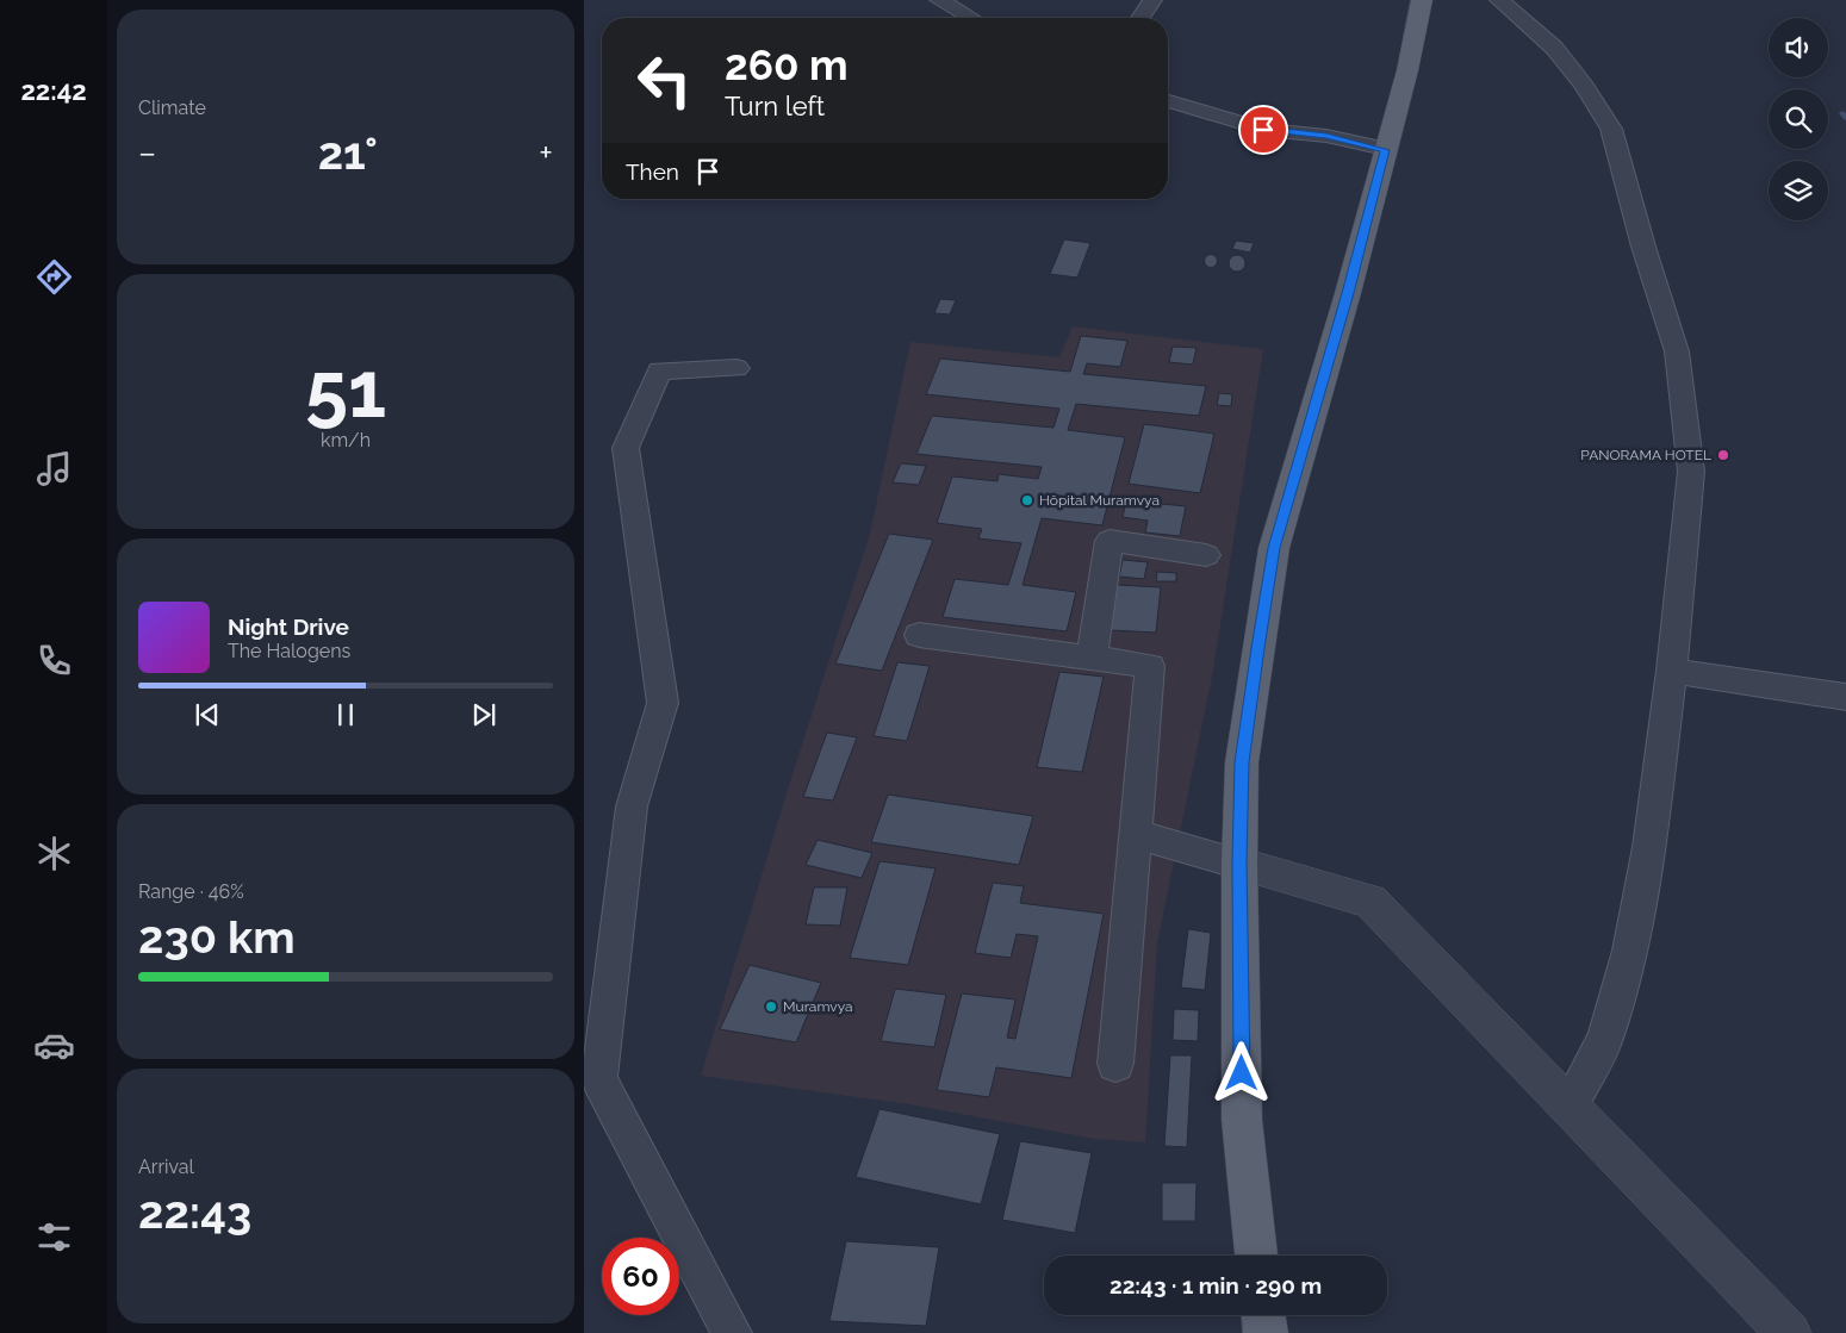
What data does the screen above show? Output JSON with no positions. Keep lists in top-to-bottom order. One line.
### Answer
{"places":["PANORAMA HOTEL","Hôpital Muramvya","Muramvya"],"page":{"tabs":"22:42","tile":["Climate",["51","km/h"],["Range · 46%","230 km"],["Arrival","22:43"]],"turn":["260 m","Turn left"],"heat":["−","21°","+"],"then":"Then","song":["Night Drive","The Halogens"],"limit":"60","trip":"22:43 · 1 min · 290 m"}}
